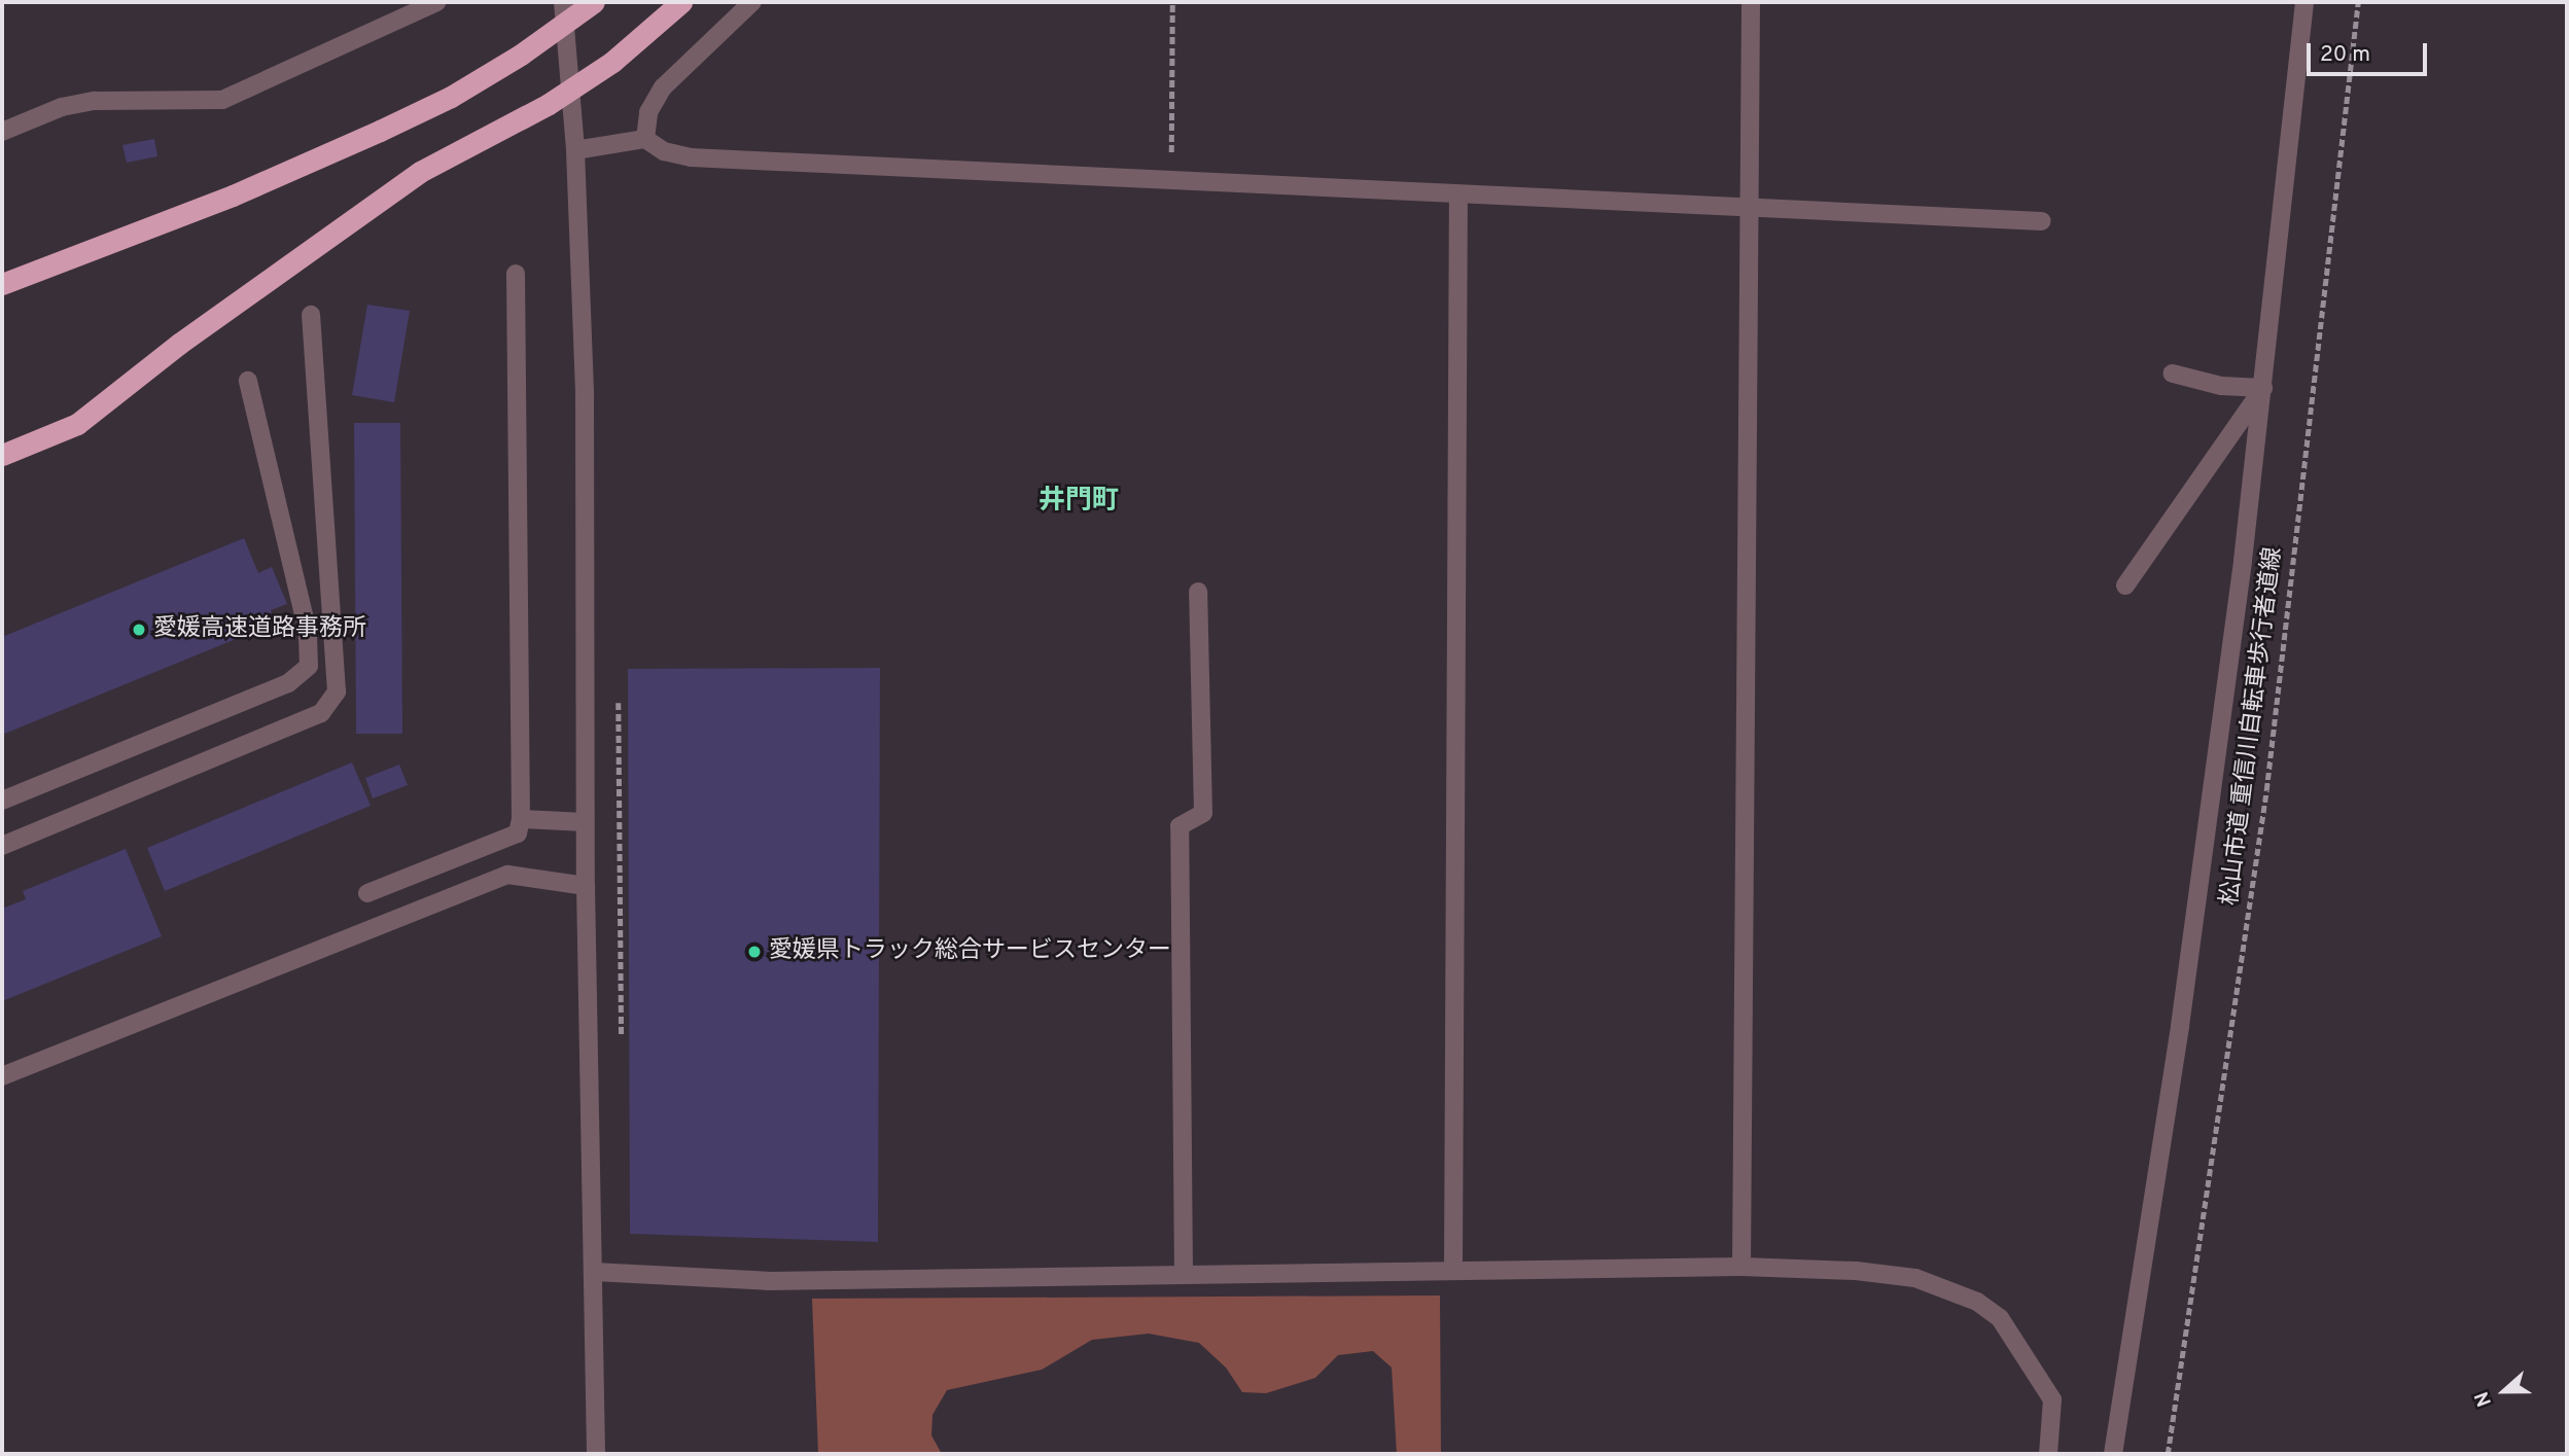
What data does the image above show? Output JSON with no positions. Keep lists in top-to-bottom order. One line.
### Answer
{"streets":{"path":["松山市道 重信川自転車歩行者道線"]},"districts":["井門町"],"places":["愛媛高速道路事務所","愛媛県トラック総合サービスセンター"],"scale_bar":"20 m","north":"left"}
